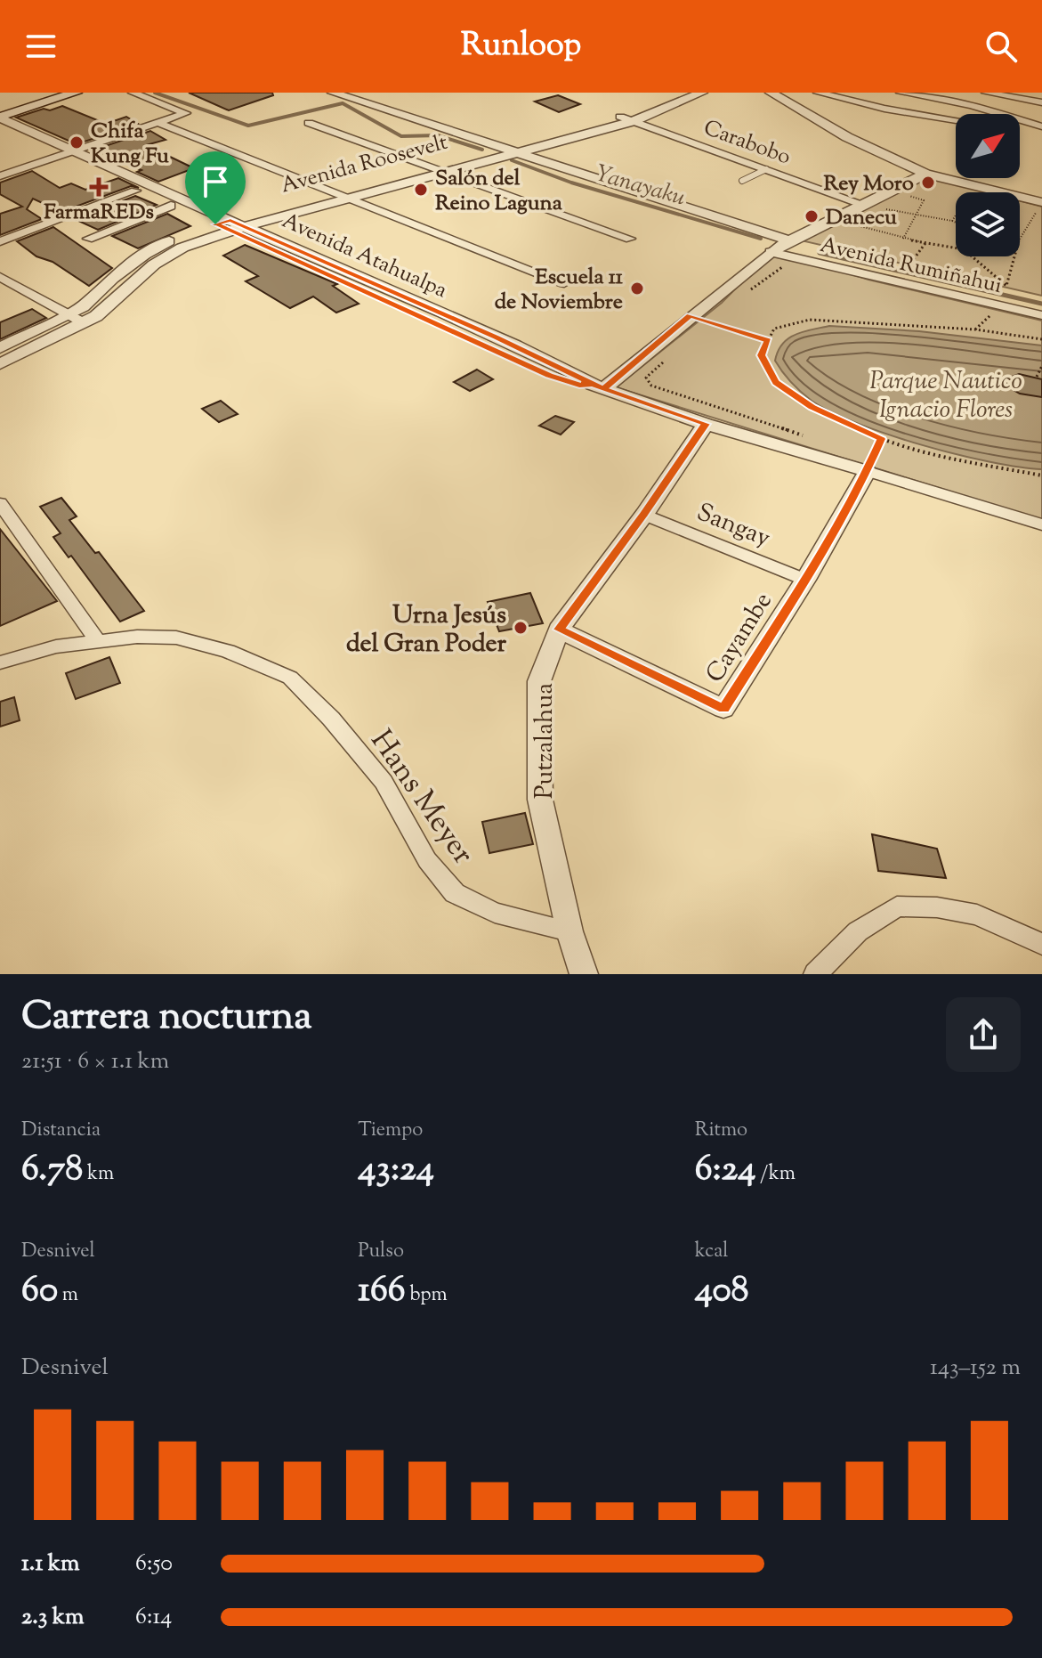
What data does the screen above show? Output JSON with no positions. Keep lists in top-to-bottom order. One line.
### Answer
{"streets":{"street":["Carabobo","Avenida Roosevelt","Avenida Atahualpa","Avenida Rumiñahui","Sangay","Cayambe","Putzalahua","Hans Meyer"]},"crossings":[["Carabobo","Avenida Roosevelt"],["Avenida Roosevelt","Avenida Atahualpa"],["Avenida Roosevelt","Avenida Rumiñahui"],["Avenida Atahualpa","Cayambe"],["Avenida Atahualpa","Putzalahua"],["Sangay","Cayambe"],["Sangay","Putzalahua"],["Cayambe","Putzalahua"],["Putzalahua","Hans Meyer"]],"water":["Yanayaku"],"parks":["Parque Nautico Ignacio Flores"],"places":{"other":["Chifa Kung Fu","Rey Moro","Salón del Reino Laguna","Danecu","Escuela 11 de Noviembre","Urna Jesús del Gran Poder"],"health":["FarmaREDs"]},"north":"top right","page":{"header":"Runloop","heading":["Carrera nocturna","21:51 · 6 × 1.1 km"],"stats":[["Distancia","6.78 km"],["Tiempo","43:24"],["Ritmo","6:24 /km"],["Desnivel","60 m"],["Pulso","166 bpm"],["kcal","408"]],"chart":["Desnivel","143–152 m"],"list":[{"name":"1.1 km","note":"6:50"},{"name":"2.3 km","note":"6:14"}]}}
